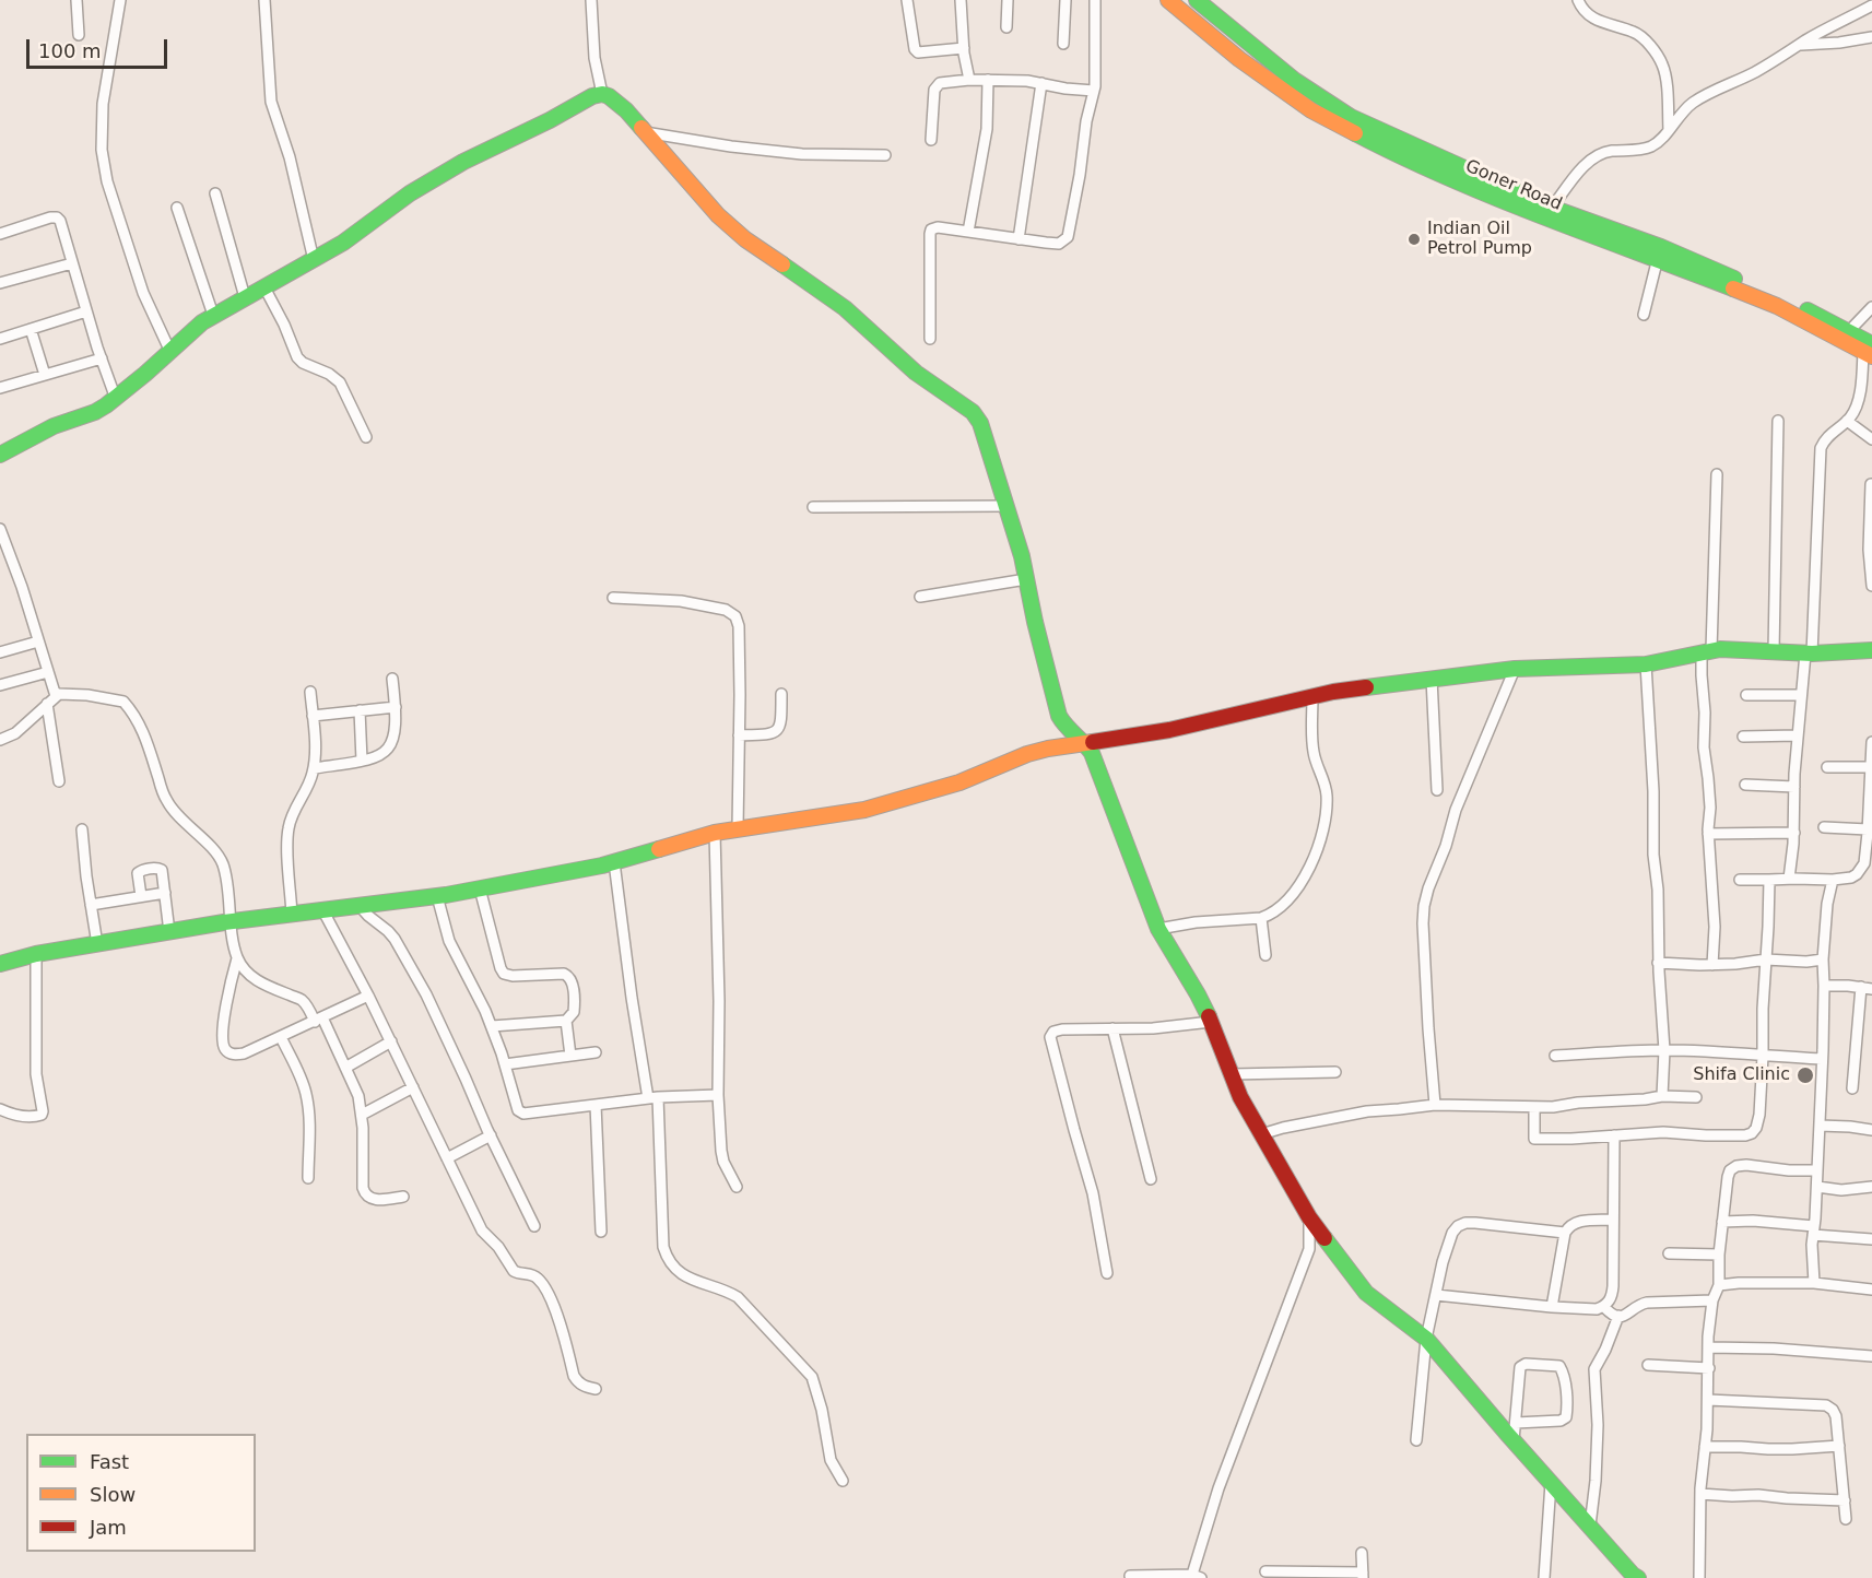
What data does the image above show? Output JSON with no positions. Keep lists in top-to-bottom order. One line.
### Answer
{"streets":{"street":["Goner Road"]},"places":["Indian Oil Petrol Pump","Shifa Clinic"],"legend":["Fast","Slow","Jam"],"scale_bar":"100 m"}
